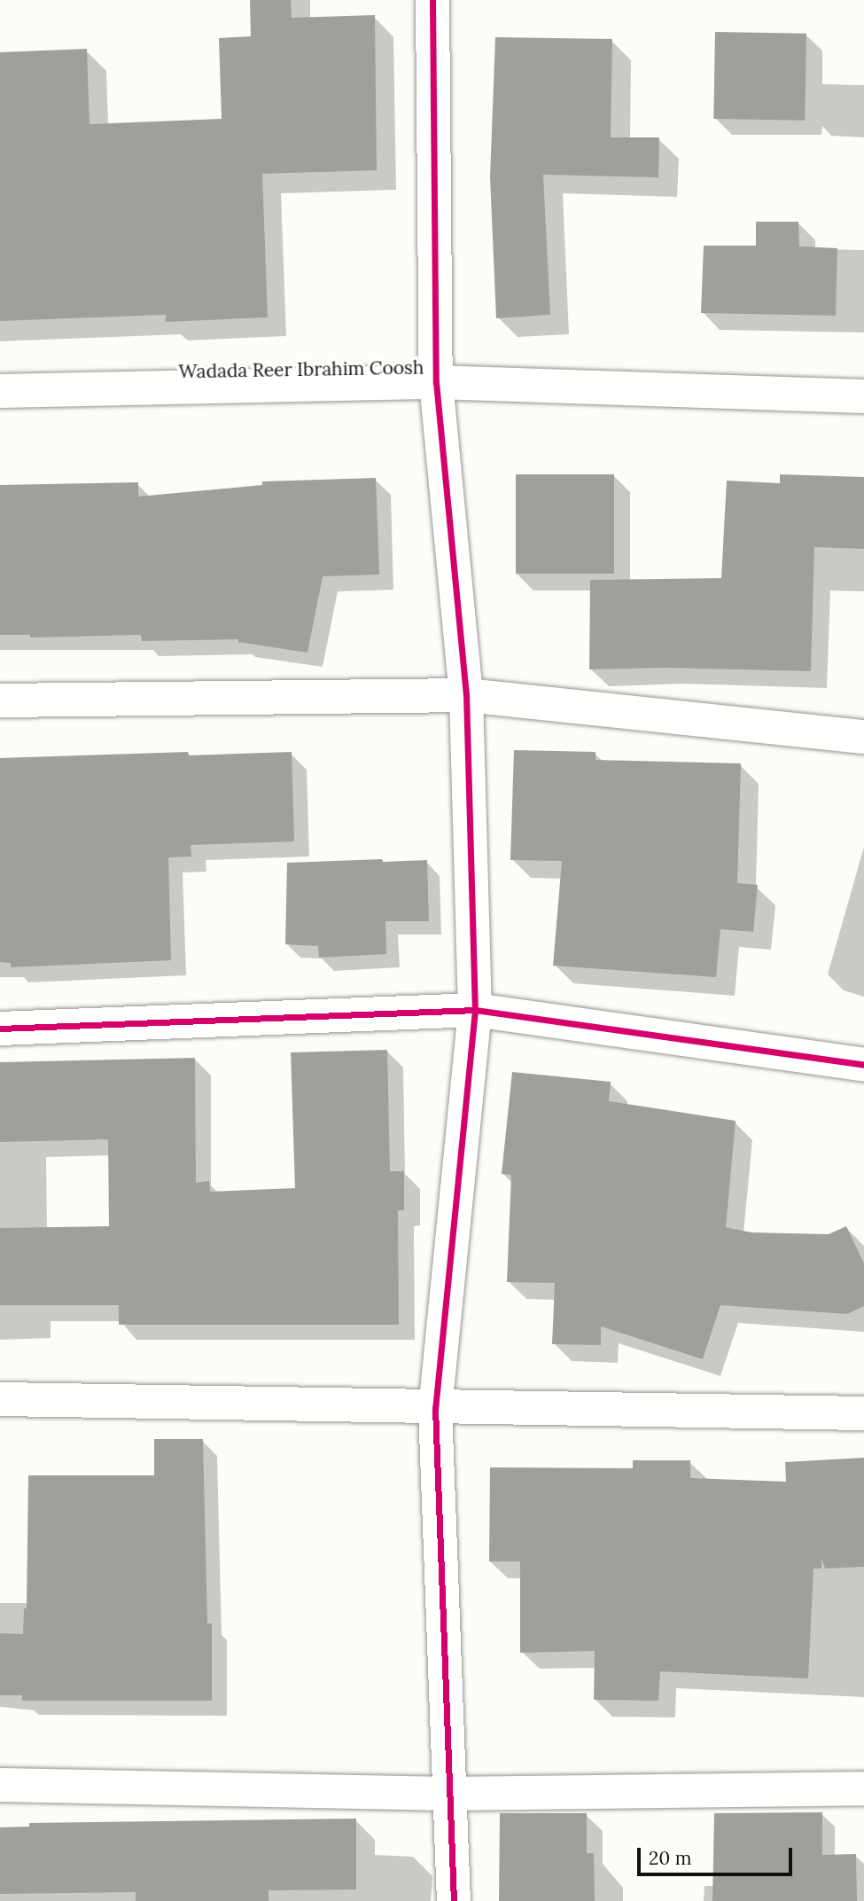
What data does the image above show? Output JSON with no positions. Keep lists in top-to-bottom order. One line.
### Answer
{"streets":{"street":["Wadada Reer Ibrahim Coosh"]},"scale_bar":"20 m"}
